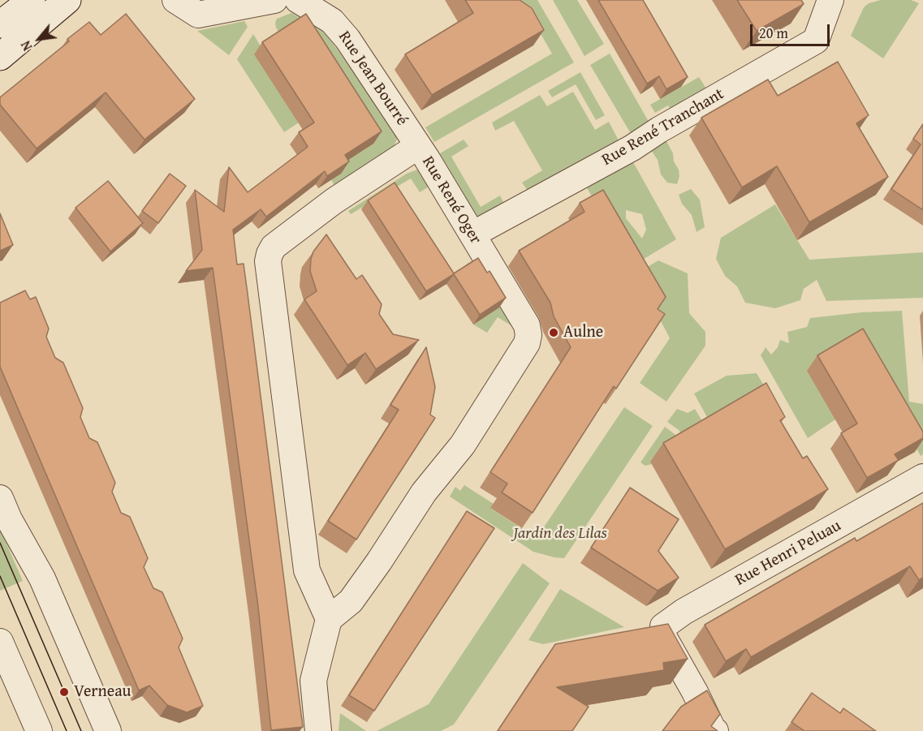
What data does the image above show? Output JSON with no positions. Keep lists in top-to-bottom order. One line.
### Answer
{"streets":{"street":["Rue Jean Bourré","Rue René Tranchant","Rue René Oger","Rue Henri Peluau"]},"crossings":[["Rue Jean Bourré","Rue René Oger"],["Rue René Tranchant","Rue René Oger"]],"parks":["Jardin des Lilas"],"places":["Aulne","Verneau"],"scale_bar":"20 m","north":"bottom left"}
